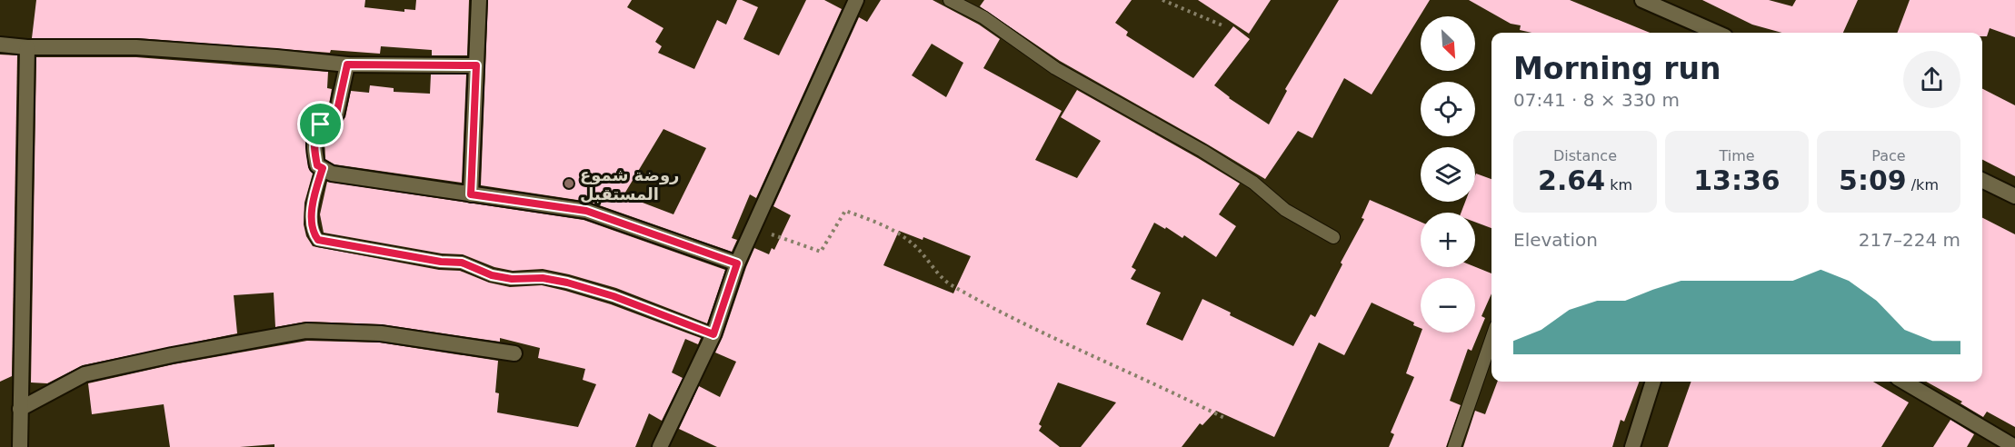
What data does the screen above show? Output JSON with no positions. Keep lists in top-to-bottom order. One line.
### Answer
{"places":["روضة شموع المستقبل"],"north":"bottom right","page":{"map_buttons":["+","−"],"heading":["Morning run","07:41 · 8 × 330 m"],"stats":[["Distance","2.64 km"],["Time","13:36"],["Pace","5:09 /km"]],"chart":["Elevation","217–224 m"]}}
